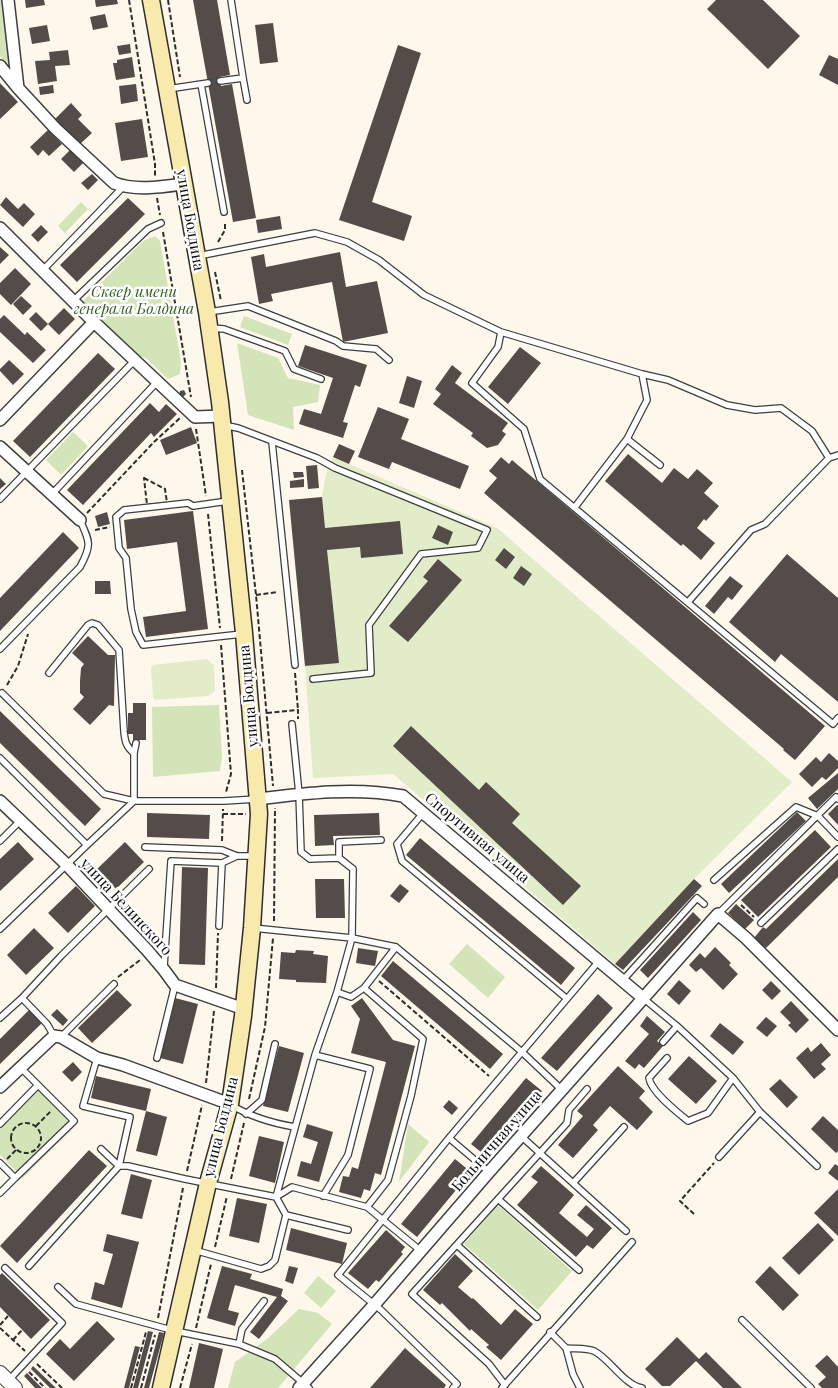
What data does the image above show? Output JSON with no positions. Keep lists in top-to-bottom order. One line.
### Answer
{"streets":{"main road":["улица Болдина"],"street":["Спортивная улица","улица Белинского","Больничная улица"]},"crossings":[["улица Болдина","Спортивная улица"],["Спортивная улица","Больничная улица"]],"parks":["Сквер имени генерала Болдина"]}
